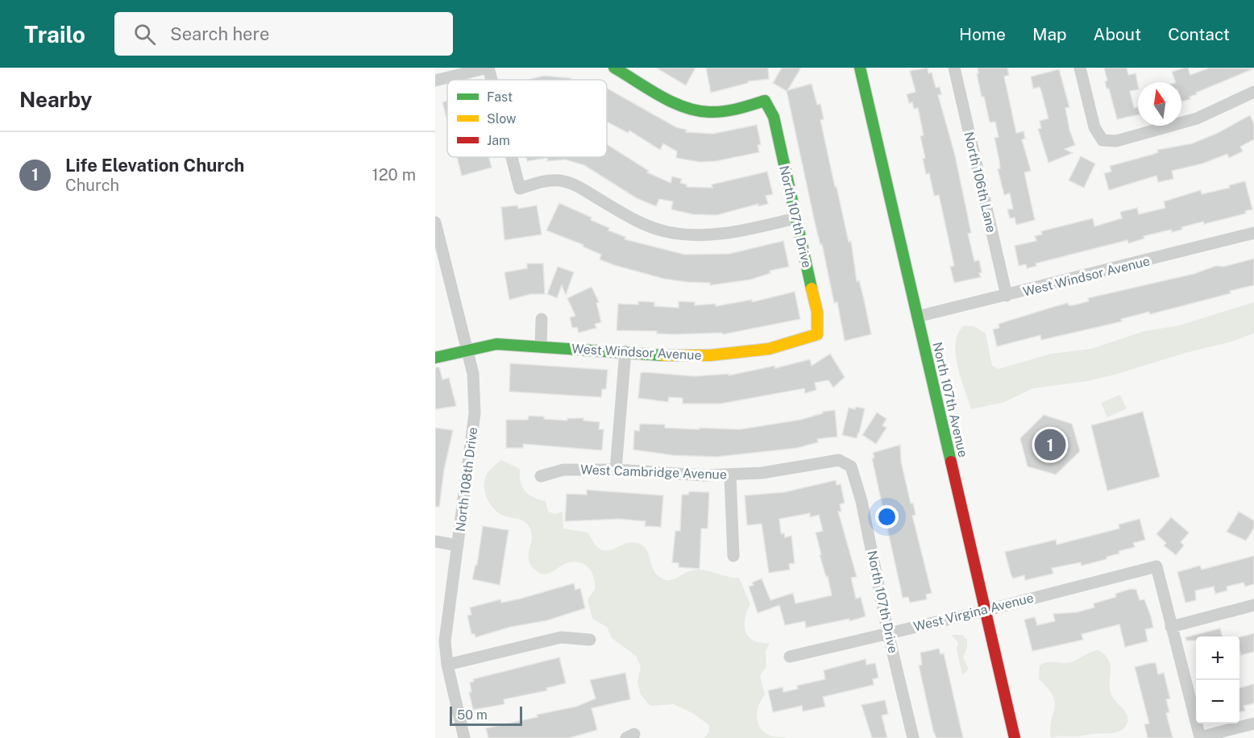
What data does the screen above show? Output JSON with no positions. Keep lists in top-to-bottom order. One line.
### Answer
{"streets":{"street":["North 106th Lane","North 107th Drive","West Windsor Avenue","North 107th Avenue","West Cambridge Avenue","North 108th Drive","West Virgina Avenue"]},"crossings":[["North 106th Lane","West Windsor Avenue"],["North 107th Drive","West Windsor Avenue"],["North 107th Drive","West Cambridge Avenue"],["North 107th Drive","West Virgina Avenue"],["West Windsor Avenue","North 107th Avenue"],["West Windsor Avenue","North 108th Drive"],["North 107th Avenue","West Virgina Avenue"]],"legend":["Fast","Slow","Jam"],"scale_bar":"50 m","north":"top","page":{"header":"Trailo","search":"Search here","nav":["Home","Map","About","Contact"],"heading":"Nearby","list":[{"mark":"1","name":"Life Elevation Church","note":"Church","value":"120 m"}],"pins":"1","map_buttons":["+","−"],"scale":"50 m"}}
